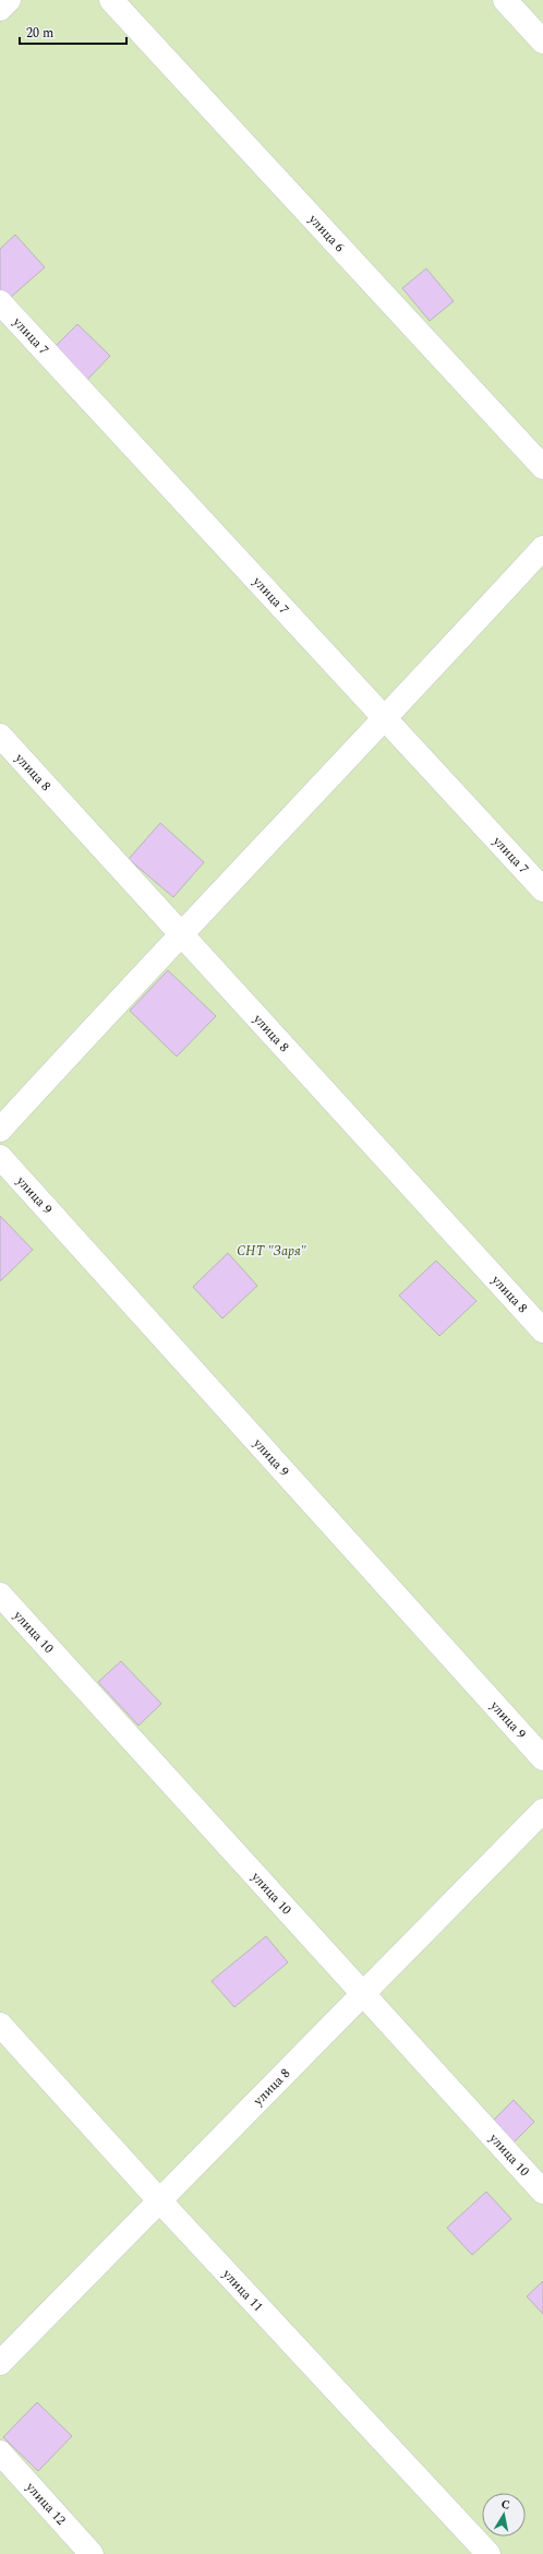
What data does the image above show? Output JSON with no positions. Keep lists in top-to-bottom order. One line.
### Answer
{"streets":{"lane":["улица 6","улица 7","улица 8","улица 9","улица 10","улица 11","улица 12"]},"crossings":[["улица 8","улица 10"],["улица 8","улица 11"]],"parks":["СНТ \"Заря\""],"scale_bar":"20 m","north":"top"}
